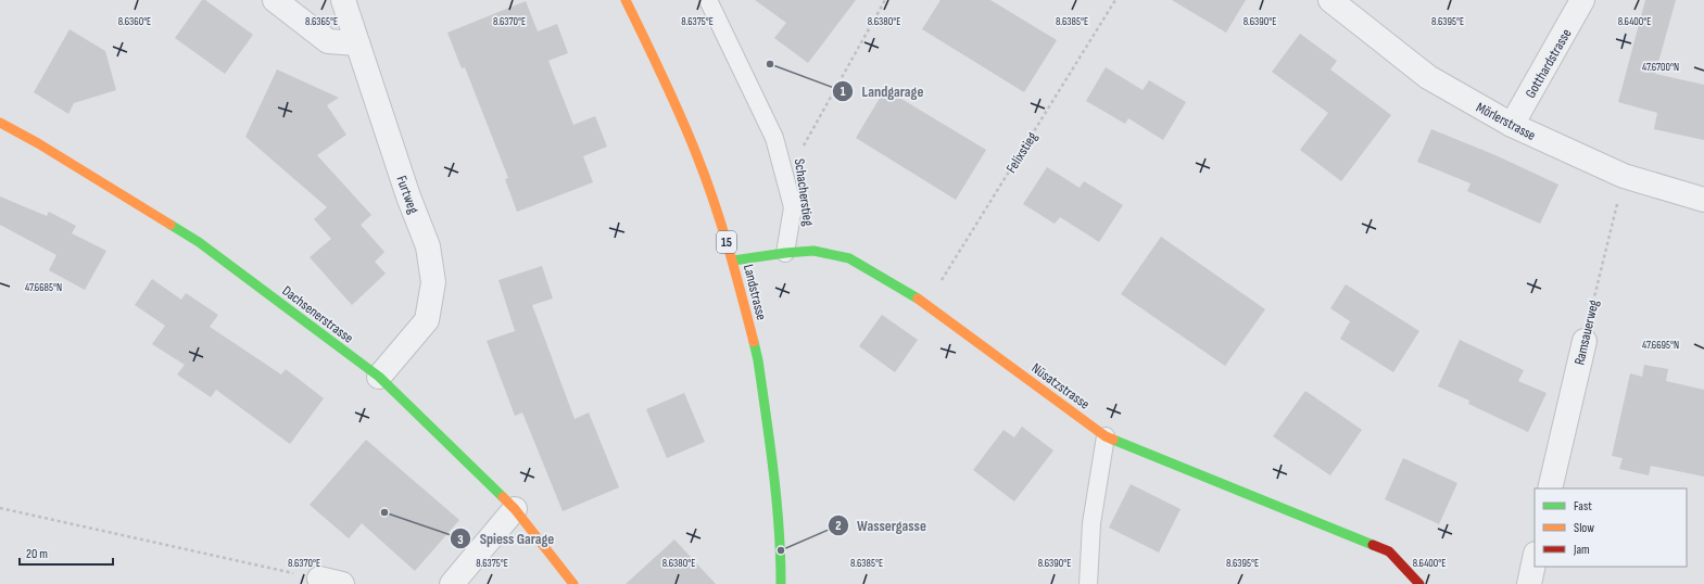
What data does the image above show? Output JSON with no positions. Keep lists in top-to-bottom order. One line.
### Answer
{"streets":{"street":["Gotthardstrasse","Mörlerstrasse","Furtweg","15","Landstrasse","Dachsenerstrasse","Ramsauerweg","Nüsatzstrasse"],"path":["Felixstieg","Schacherstieg"]},"crossings":[["Gotthardstrasse","Mörlerstrasse"],["Mörlerstrasse","Ramsauerweg"],["Felixstieg","Nüsatzstrasse"],["Furtweg","Dachsenerstrasse"],["Landstrasse","Nüsatzstrasse"]],"places":["Landgarage","Spiess Garage","Wassergasse"],"legend":["Fast","Slow","Jam"],"scale_bar":"20 m","coordinates":["8.6390°E","8.6360°E","8.6365°E","8.6370°E","8.6375°E","8.6380°E","8.6385°E","8.6395°E","8.6400°E","47.6700°N","47.6685°N","47.6695°N"]}
